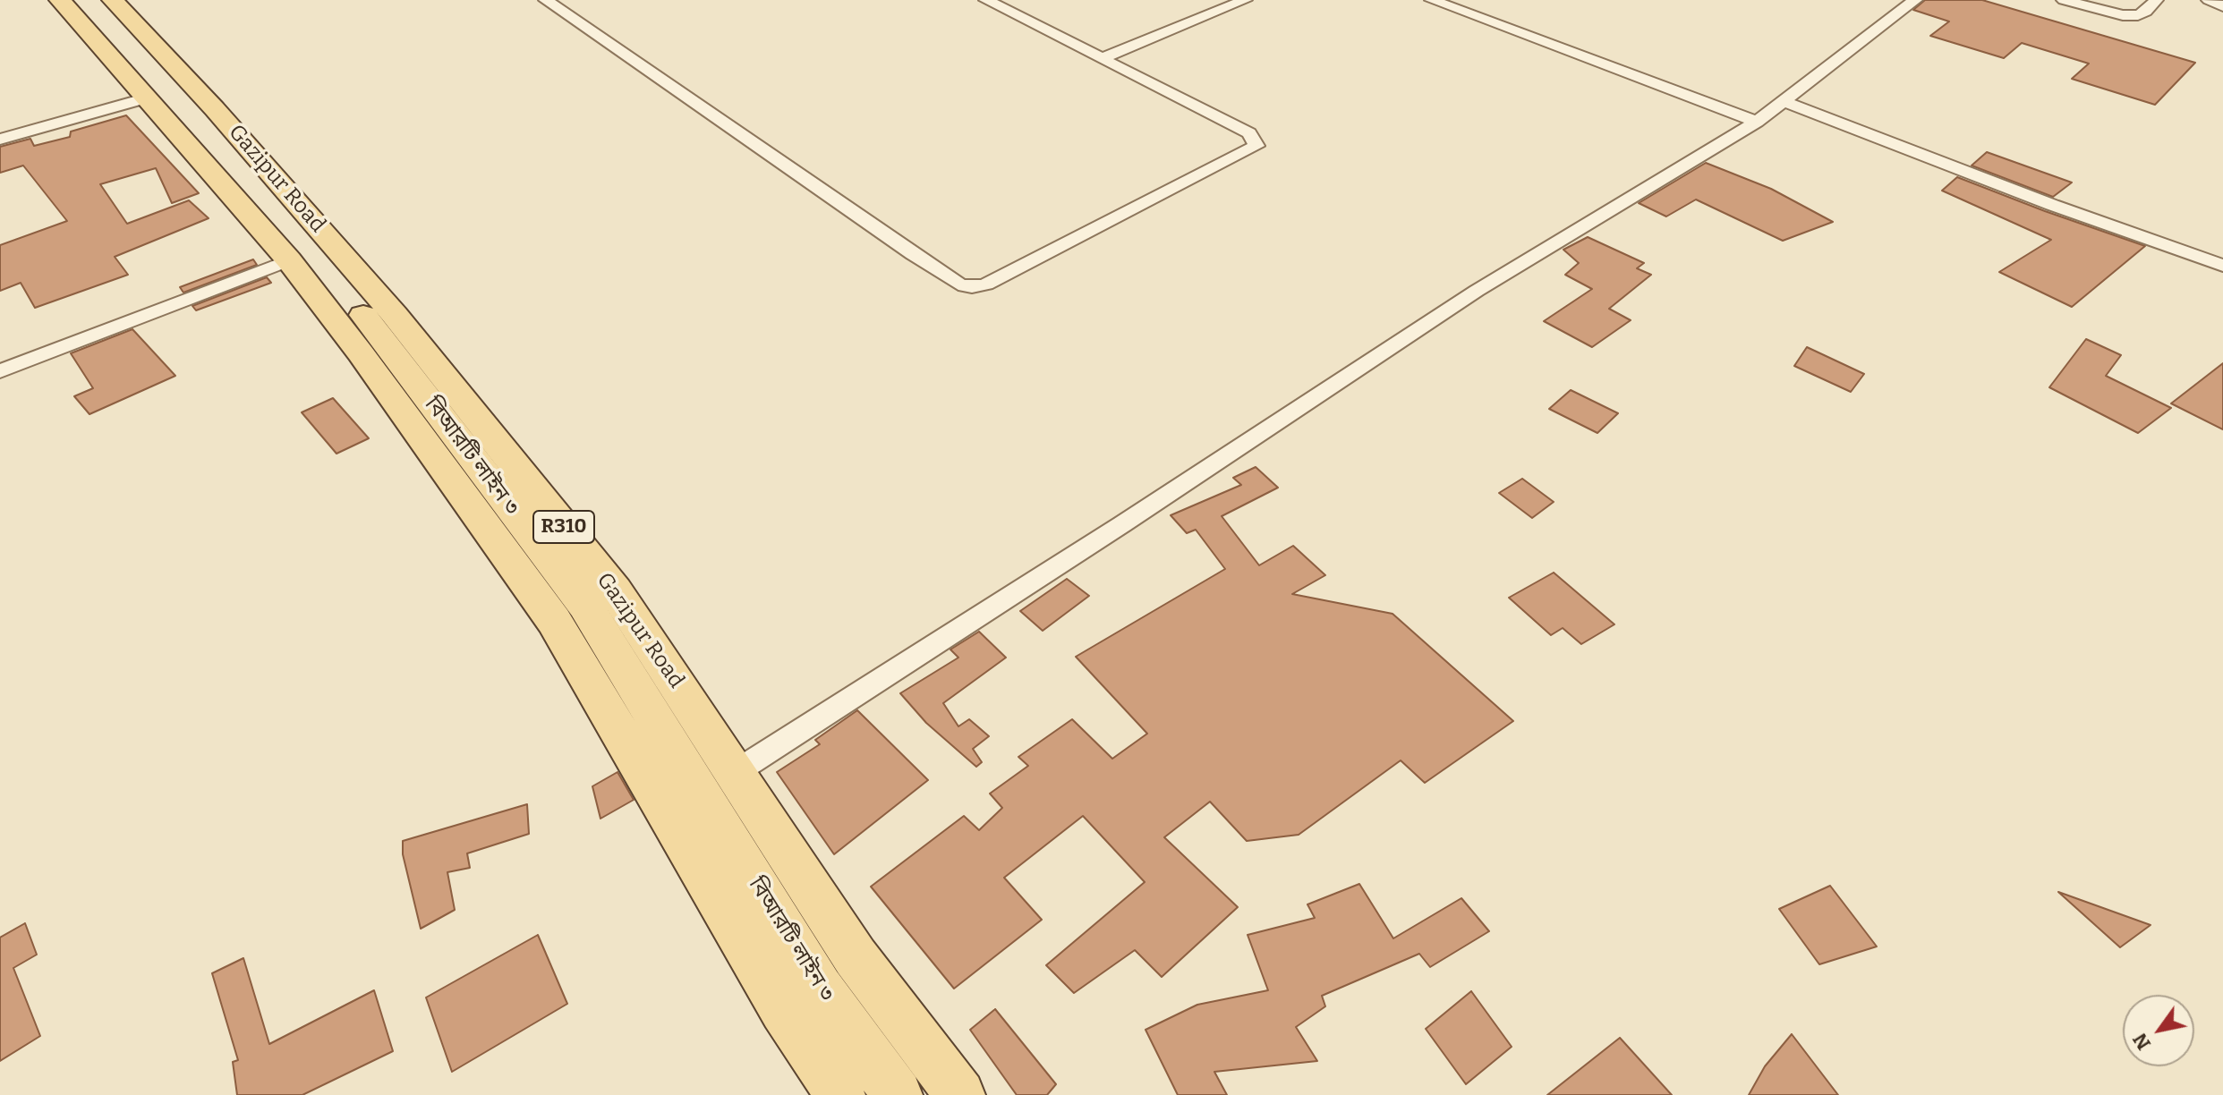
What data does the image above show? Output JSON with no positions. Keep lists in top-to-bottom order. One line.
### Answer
{"streets":{"main road":["Gazipur Road","বিআরটি লাইন ৩","R310"]},"north":"bottom left"}
